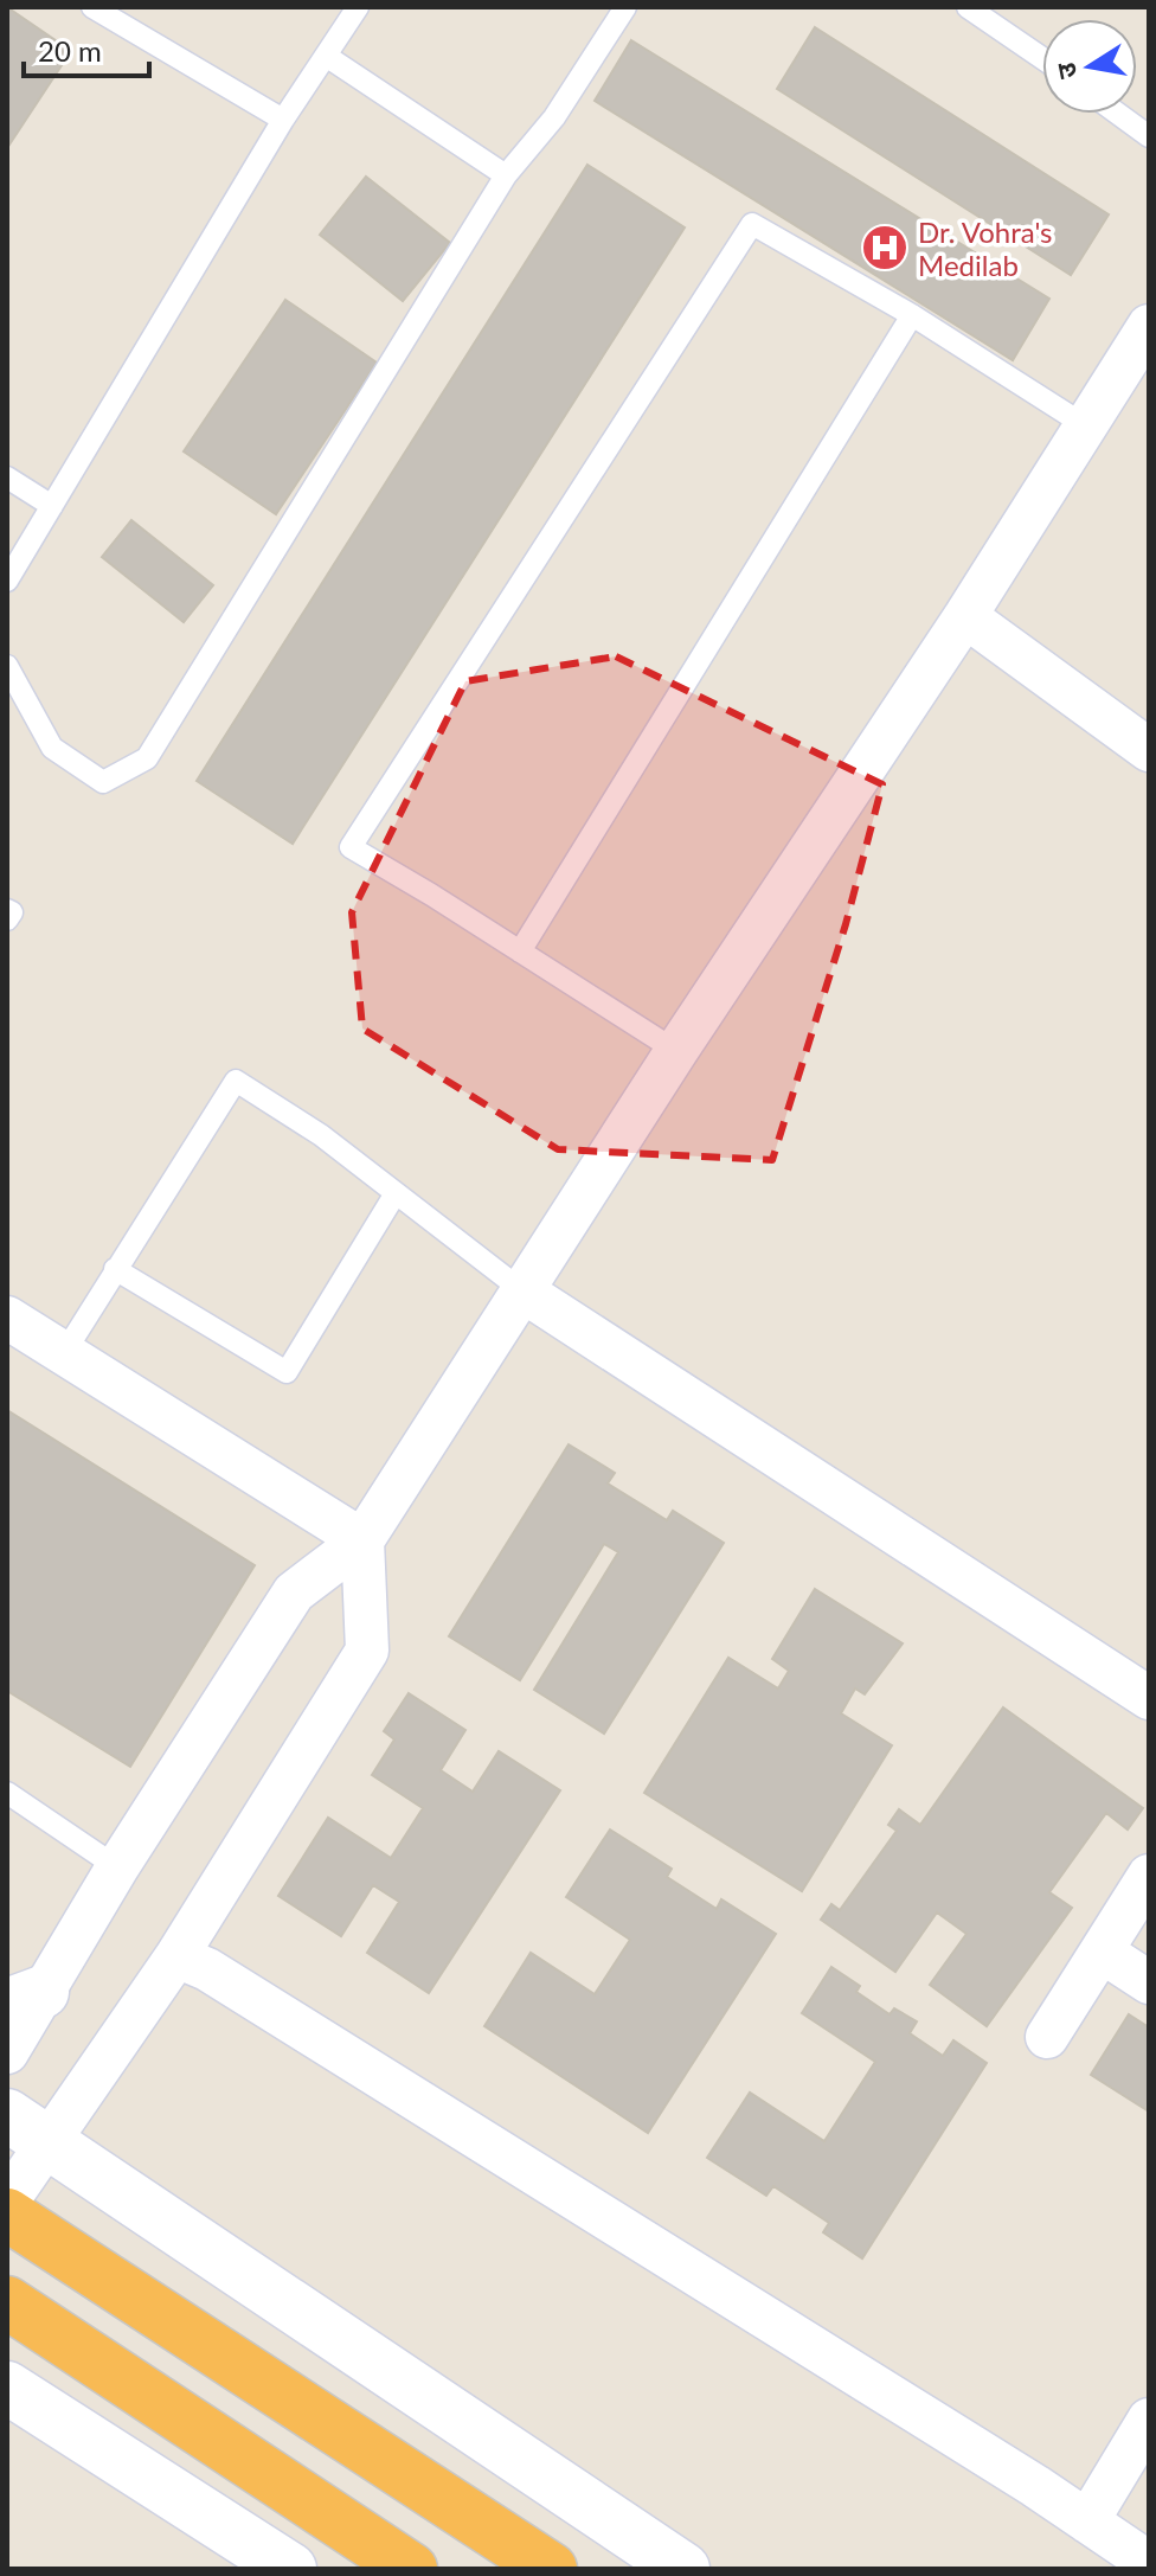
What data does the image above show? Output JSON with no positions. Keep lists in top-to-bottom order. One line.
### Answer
{"places":{"hospital":["Dr. Vohra's Medilab"]},"scale_bar":"20 m","north":"left"}
